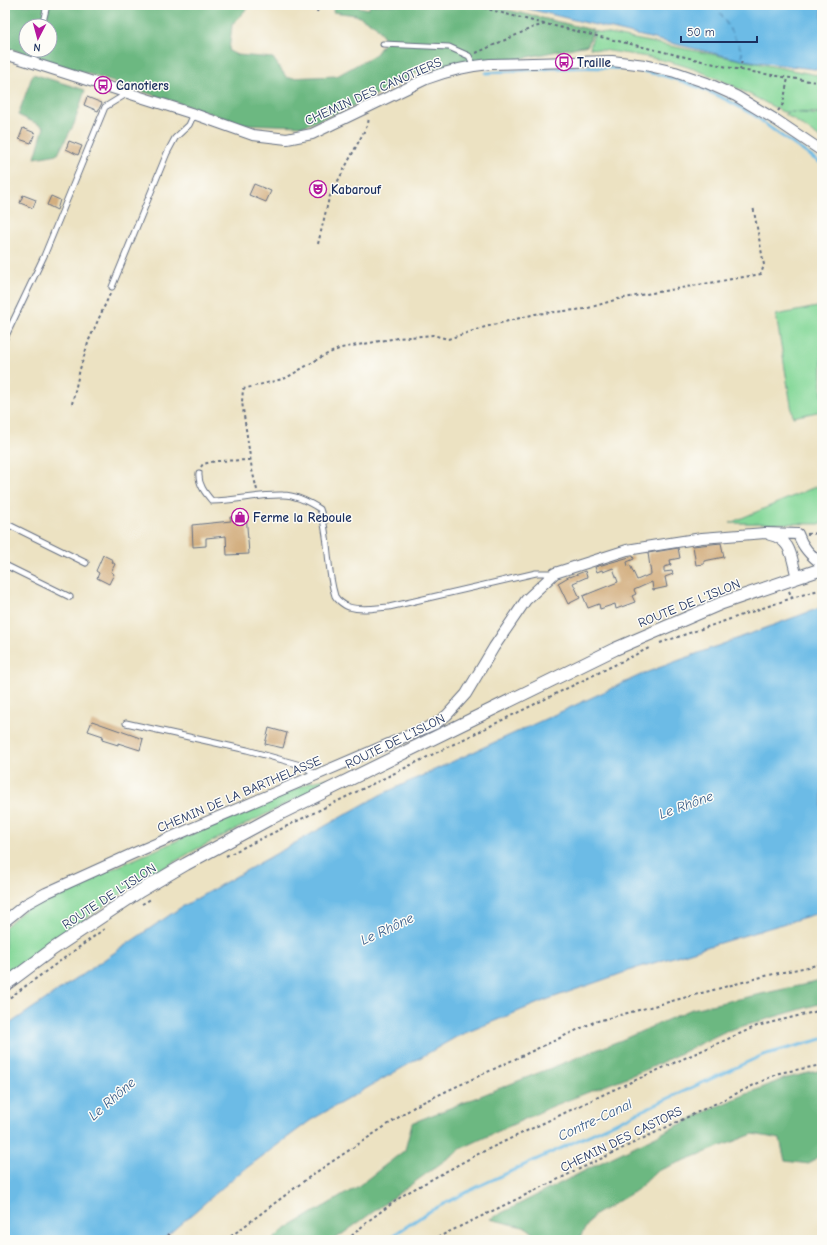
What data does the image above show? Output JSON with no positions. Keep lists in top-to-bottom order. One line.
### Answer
{"streets":{"street":["CHEMIN DES CANOTIERS","ROUTE DE L'ISLON","CHEMIN DE LA BARTHELASSE"],"path":["CHEMIN DES CASTORS"]},"water":["Le Rhône","Contre-Canal"],"places":{"bus stop":["Traille","Canotiers"],"theatre":["Kabarouf"],"shop":["Ferme la Reboule"]},"scale_bar":"50 m","north":"bottom"}
